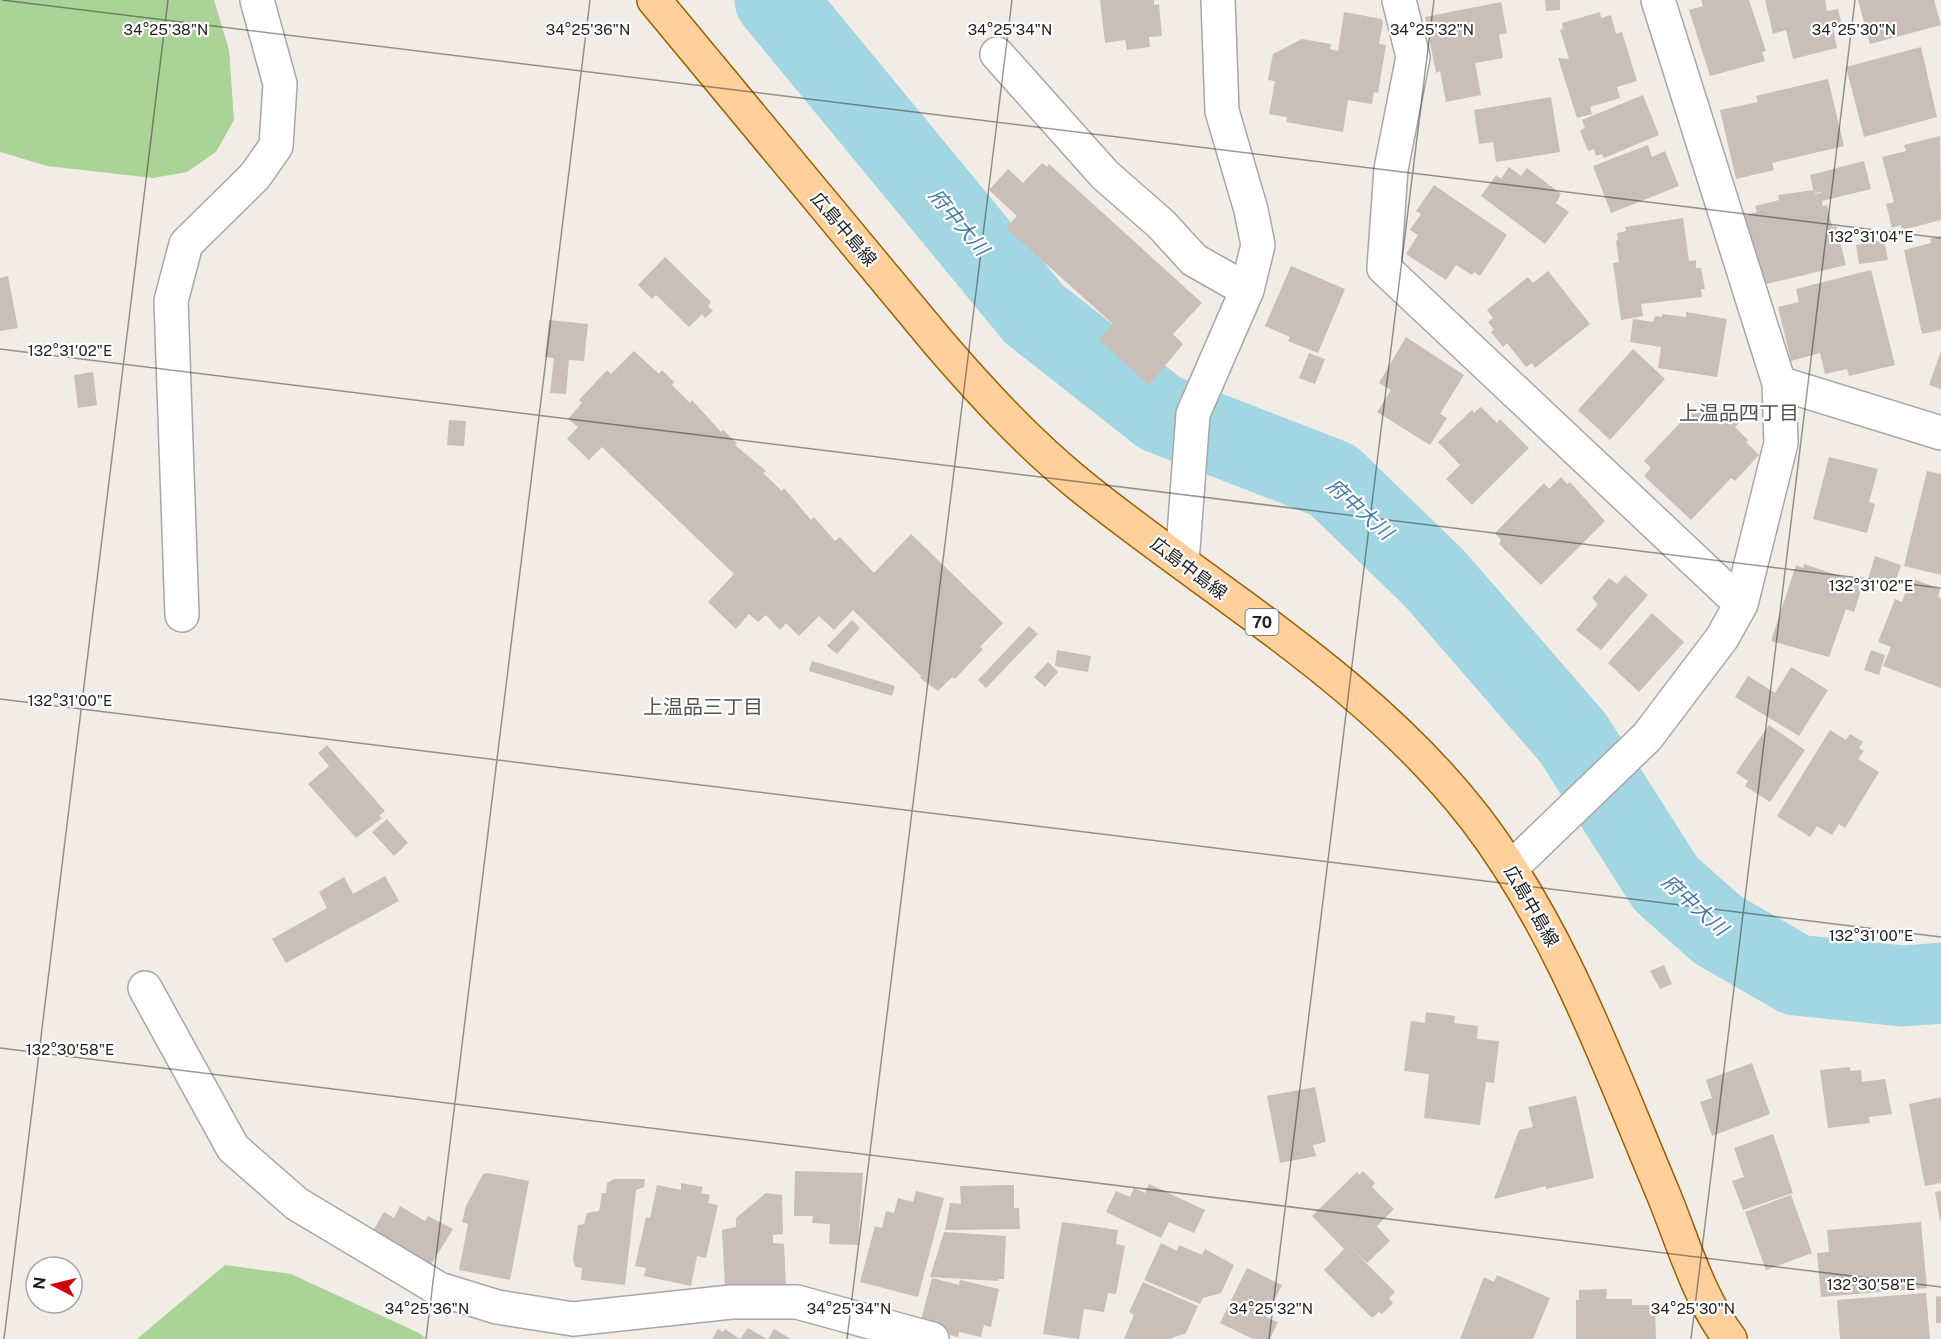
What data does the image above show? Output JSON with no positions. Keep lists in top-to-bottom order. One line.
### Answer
{"streets":{"main road":["広島中島線","70"]},"districts":["上温品四丁目","上温品三丁目"],"water":["府中大川"],"north":"left","coordinates":["34°25'38\"N","34°25'36\"N","34°25'34\"N","34°25'32\"N","34°25'30\"N","132°31'04\"E","132°31'02\"E","132°31'00\"E","132°30'58\"E"]}
